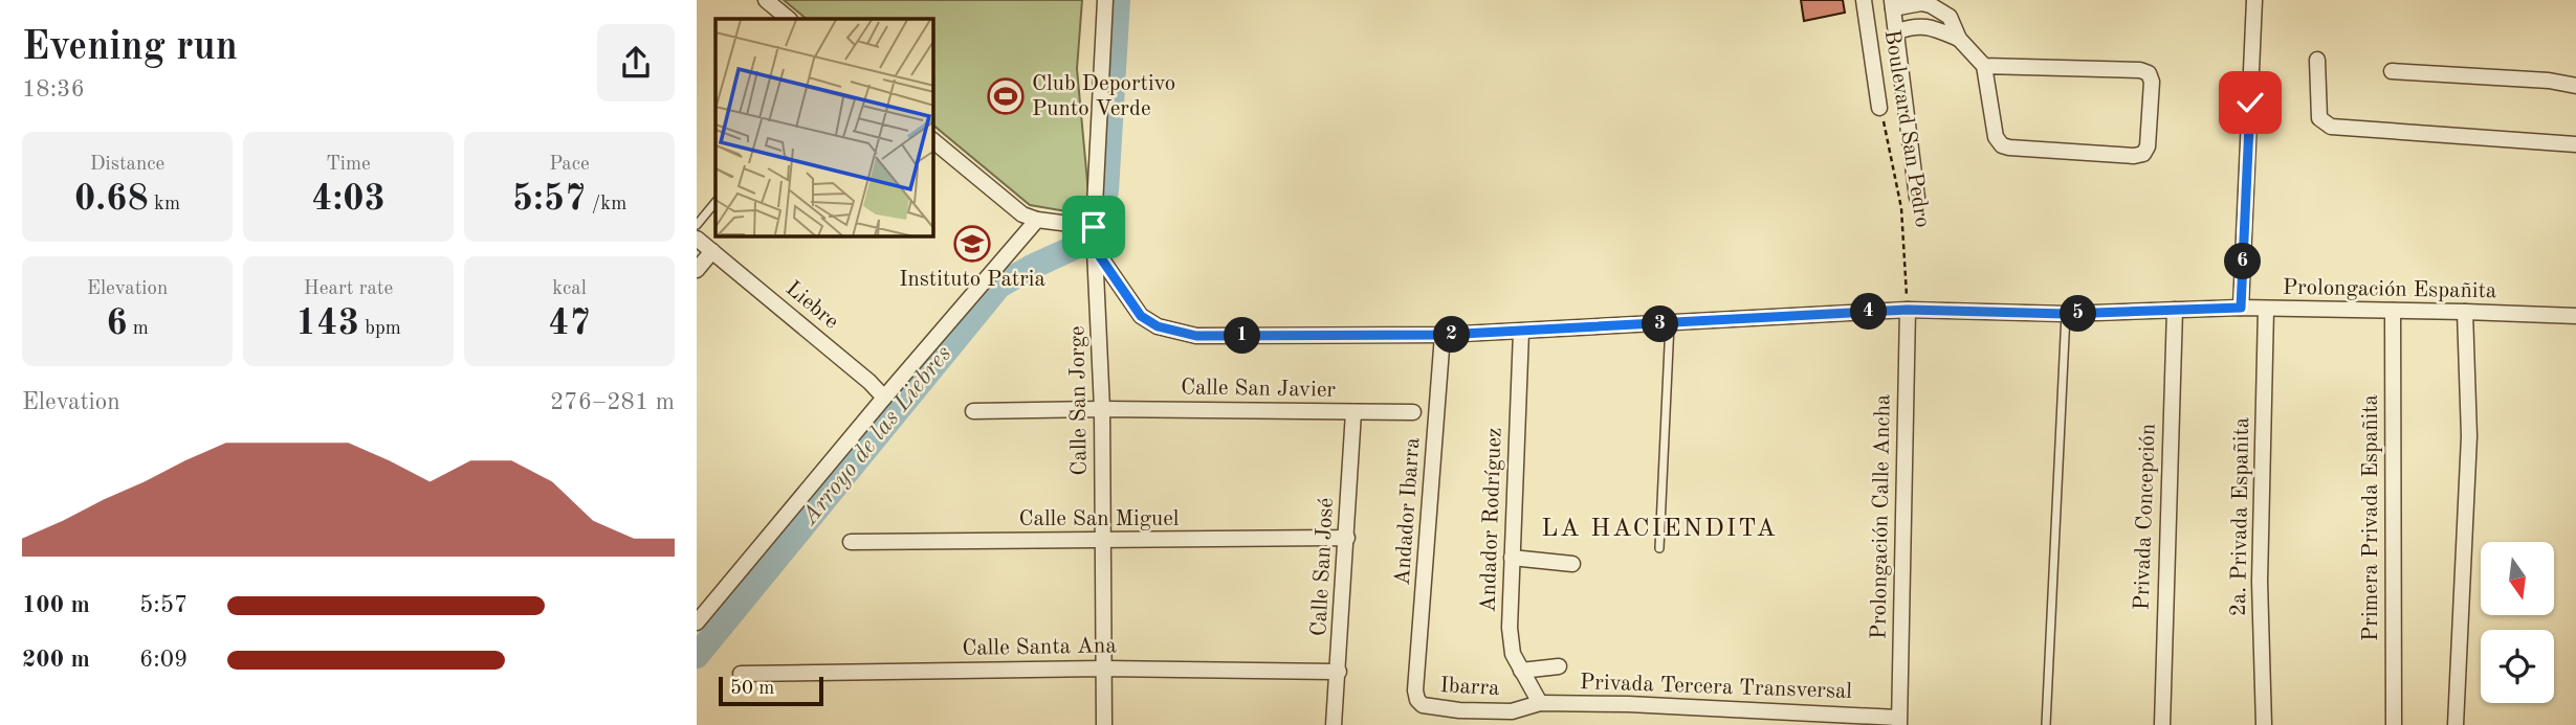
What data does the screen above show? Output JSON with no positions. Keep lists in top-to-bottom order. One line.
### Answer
{"streets":{"street":["Boulevard San Pedro","Prolongación Españita","Liebre","Calle San Javier","Calle San Jorge","Andador Ibarra","Prolongación Calle Ancha","Privada Concepción","2a. Privada Españita","Primera Privada Españita","Calle San Miguel","Andador Rodríguez","Calle San José","Calle Santa Ana","Ibarra","Privada Tercera Transversal"]},"crossings":[["Boulevard San Pedro","Prolongación Españita"],["Boulevard San Pedro","Prolongación Calle Ancha"],["Prolongación Españita","Calle San Jorge"],["Prolongación Españita","Andador Ibarra"],["Prolongación Españita","Prolongación Calle Ancha"],["Prolongación Españita","Privada Concepción"],["Prolongación Españita","2a. Privada Españita"],["Prolongación Españita","Primera Privada Españita"],["Prolongación Españita","Andador Rodríguez"],["Calle San Javier","Calle San Jorge"],["Calle San Javier","Calle San José"],["Calle San Jorge","Calle San Miguel"],["Calle San Jorge","Calle Santa Ana"],["Andador Ibarra","Ibarra"],["Prolongación Calle Ancha","Privada Tercera Transversal"],["Calle San Miguel","Calle San José"],["Andador Rodríguez","Ibarra"],["Andador Rodríguez","Privada Tercera Transversal"],["Calle San José","Calle Santa Ana"],["Ibarra","Privada Tercera Transversal"]],"districts":["LA HACIENDITA"],"water":["Arroyo de las Liebres"],"places":{"sports":["Club Deportivo Punto Verde"],"school or university":["Instituto Patria"]},"scale_bar":"50 m","north":"bottom","page":{"heading":["Evening run","18:36"],"stats":[["Distance","0.68 km"],["Time","4:03"],["Pace","5:57 /km"],["Elevation","6 m"],["Heart rate","143 bpm"],["kcal","47"]],"pins":["6","4","5","3","2","1"],"chart":["Elevation","276–281 m"],"list":[{"name":"100 m","note":"5:57"},{"name":"200 m","note":"6:09"}],"scale":"50 m"}}
